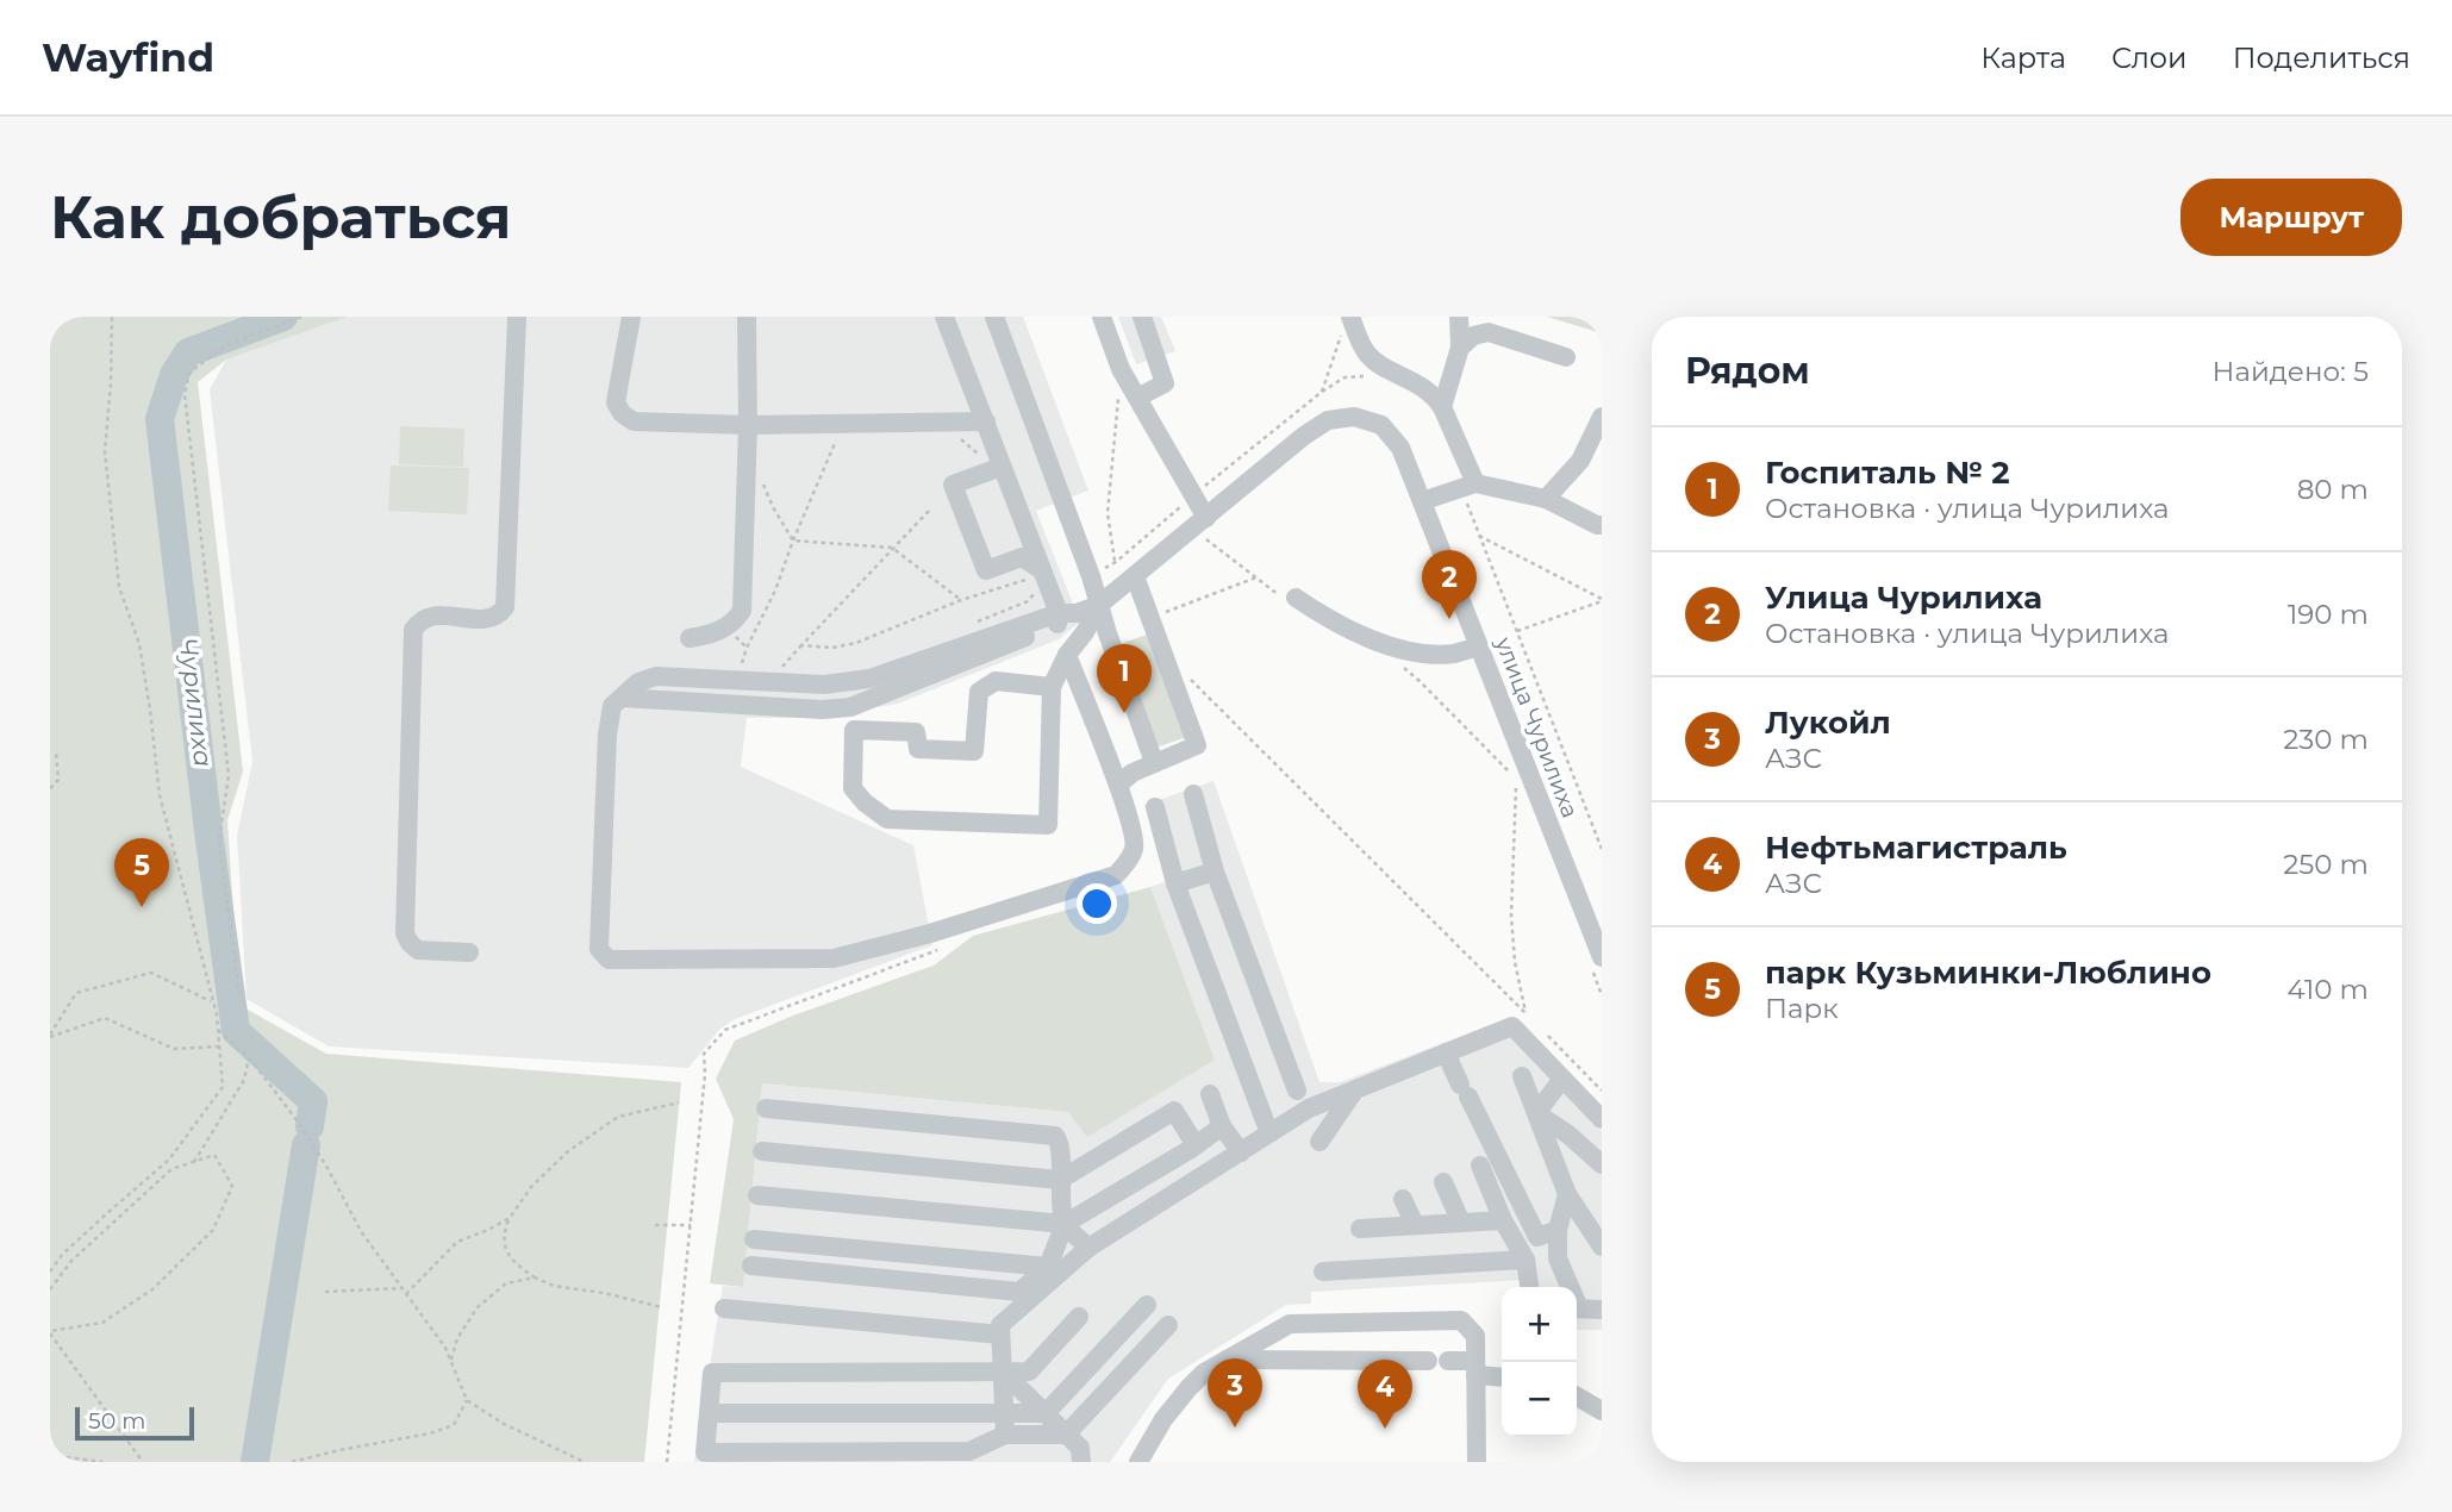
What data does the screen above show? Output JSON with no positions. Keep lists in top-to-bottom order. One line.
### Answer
{"streets":{"street":["улица Чурилиха"]},"water":["Чурилиха"],"scale_bar":"50 m","page":{"header":"Wayfind","nav":["Карта","Слои","Поделиться"],"buttons":"Маршрут","title":"Как добраться","heading":["Рядом","Найдено: 5"],"list":[{"mark":"1","name":"Госпиталь № 2","note":"Остановка · улица Чурилиха","value":"80 m"},{"mark":"2","name":"Улица Чурилиха","note":"Остановка · улица Чурилиха","value":"190 m"},{"mark":"3","name":"Лукойл","note":"АЗС","value":"230 m"},{"mark":"4","name":"Нефтьмагистраль","note":"АЗС","value":"250 m"},{"mark":"5","name":"парк Кузьминки-Люблино","note":"Парк","value":"410 m"}],"pins":["2","1","5","3","4"],"map_buttons":["+","−"],"scale":"50 m"}}
